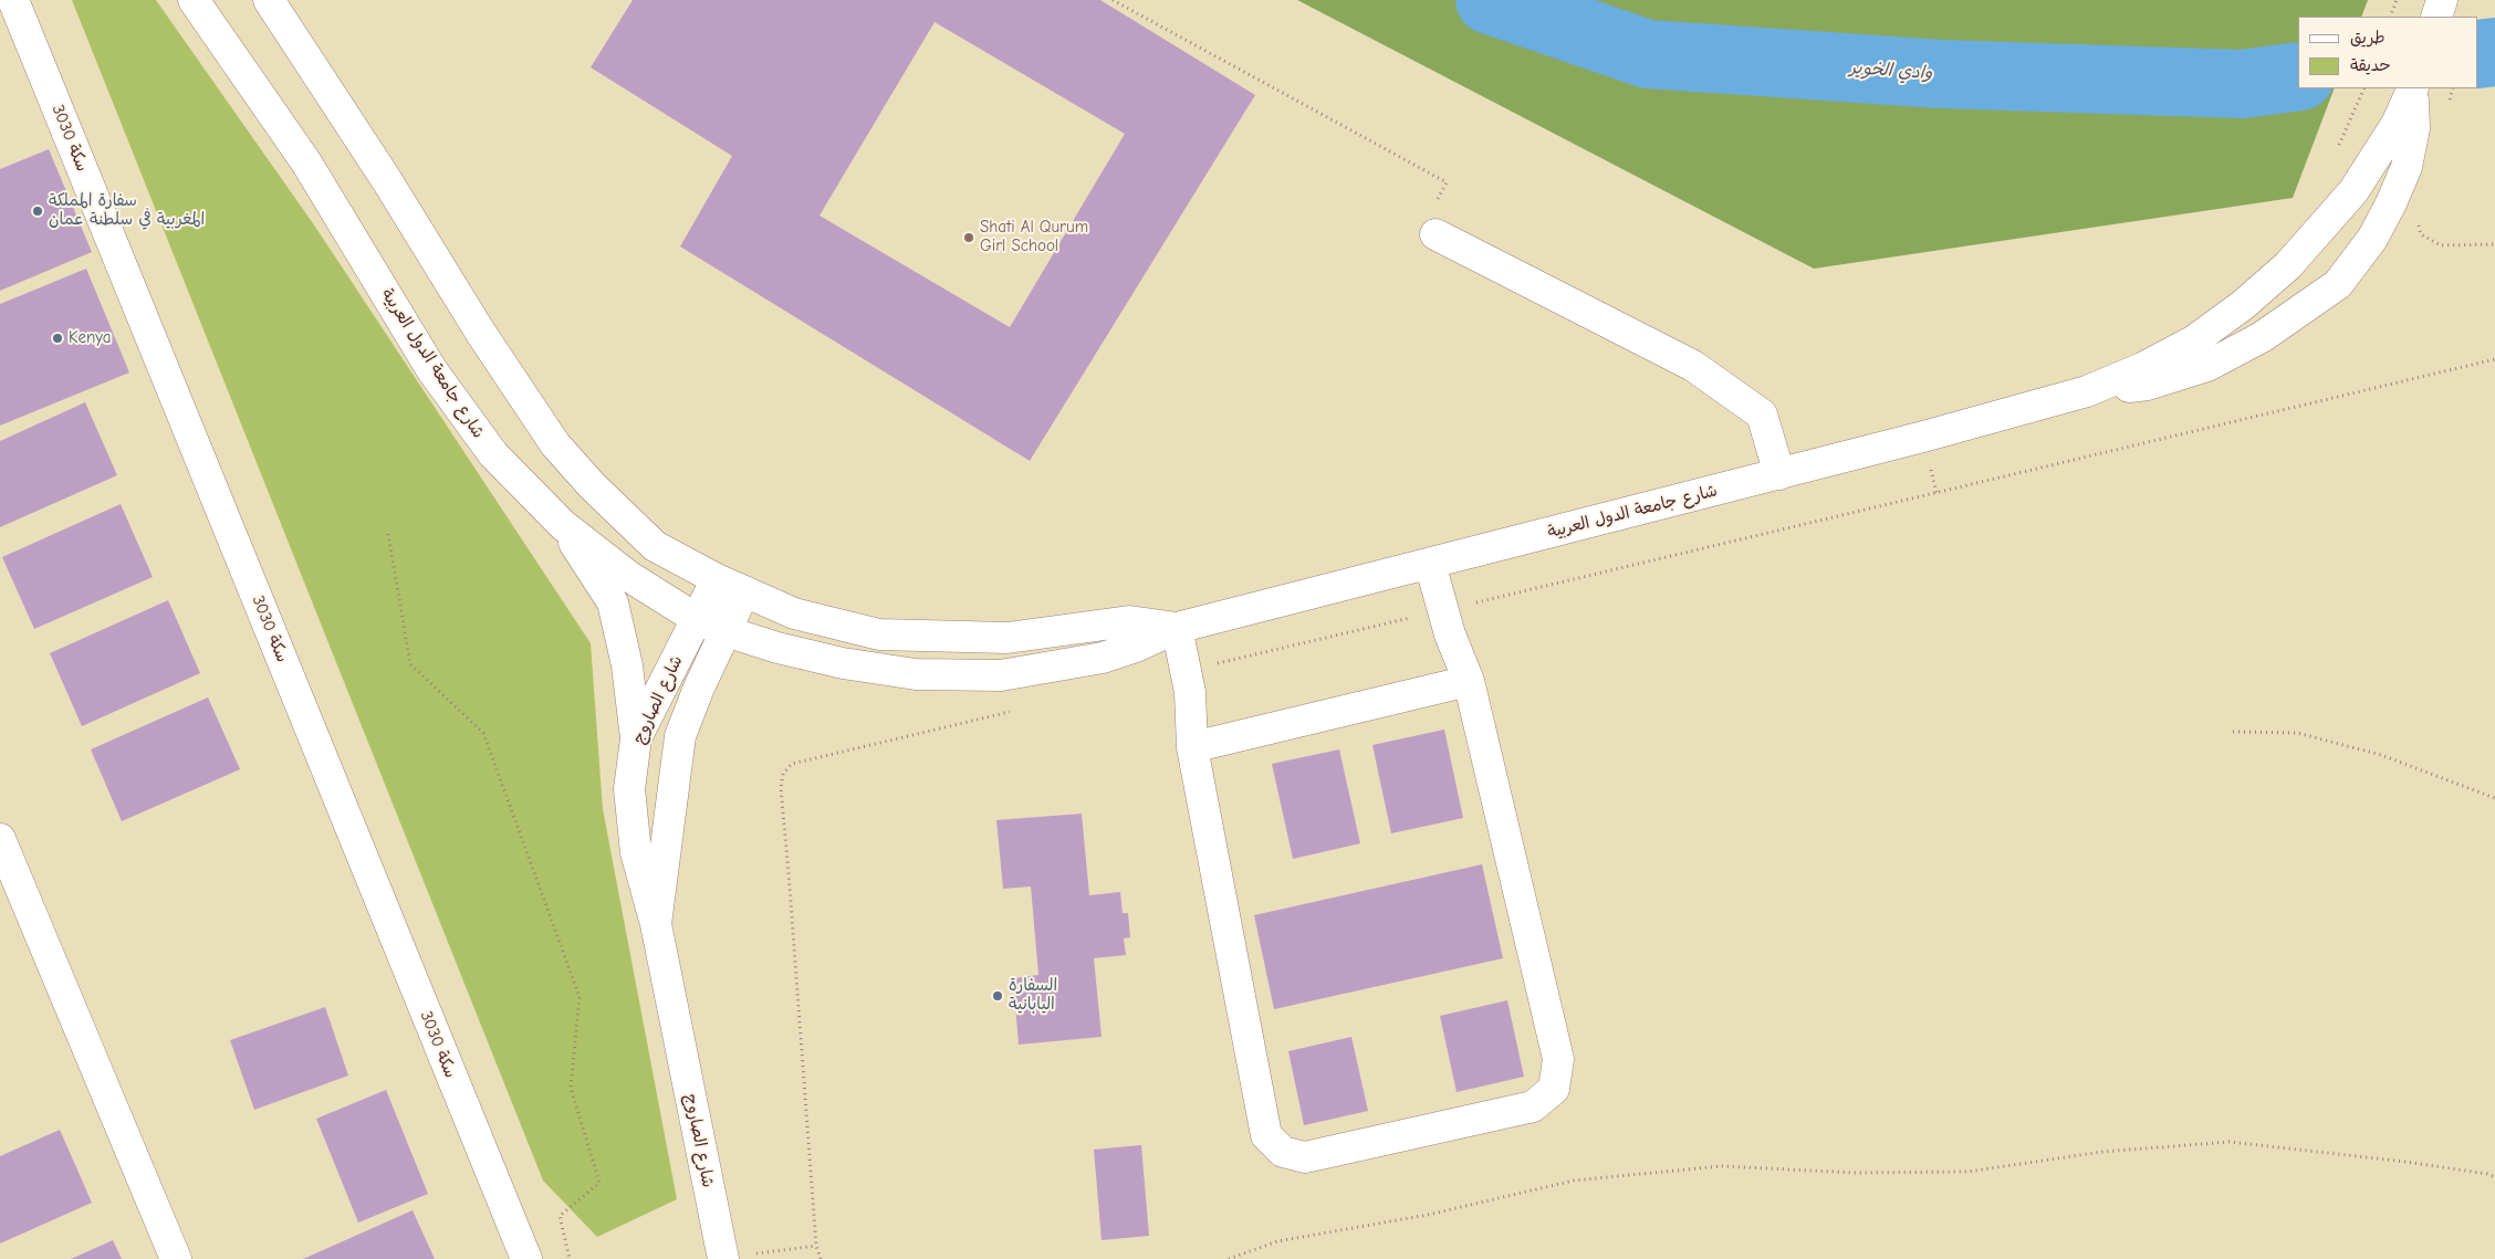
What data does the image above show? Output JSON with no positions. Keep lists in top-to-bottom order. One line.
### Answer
{"streets":{"street":["سكة 3030","شارع جامعة الدول العربية","شارع الصاروج"]},"crossings":[["شارع جامعة الدول العربية","شارع الصاروج"]],"water":["وادي الخوير"],"places":["سفارة المملكة المغربية في سلطنة عمان","Shati Al Qurum Girl School","Kenya","السفارة اليابانية"],"legend":["طريق","حديقة"]}
